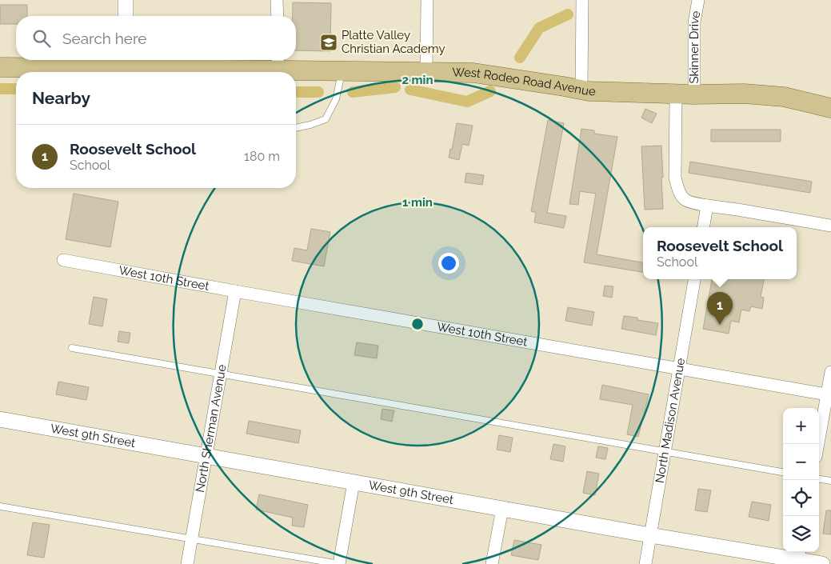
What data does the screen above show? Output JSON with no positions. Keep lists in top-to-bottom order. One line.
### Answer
{"streets":{"main road":["West Rodeo Road Avenue"],"street":["Skinner Drive","West 10th Street","North Madison Avenue","North Sherman Avenue","West 9th Street"]},"crossings":[["Skinner Drive","West Rodeo Road Avenue"],["West 10th Street","North Madison Avenue"],["West 10th Street","North Sherman Avenue"],["North Madison Avenue","West 9th Street"],["North Sherman Avenue","West 9th Street"]],"places":{"school or university":["Platte Valley Christian Academy"]},"page":{"search":"Search here","heading":"Nearby","list":[{"mark":"1","name":"Roosevelt School","note":"School","value":"180 m"}],"popup":["Roosevelt School","School"],"pins":"1","map_buttons":["+","−"]},"rings":["2 min","1 min"]}
